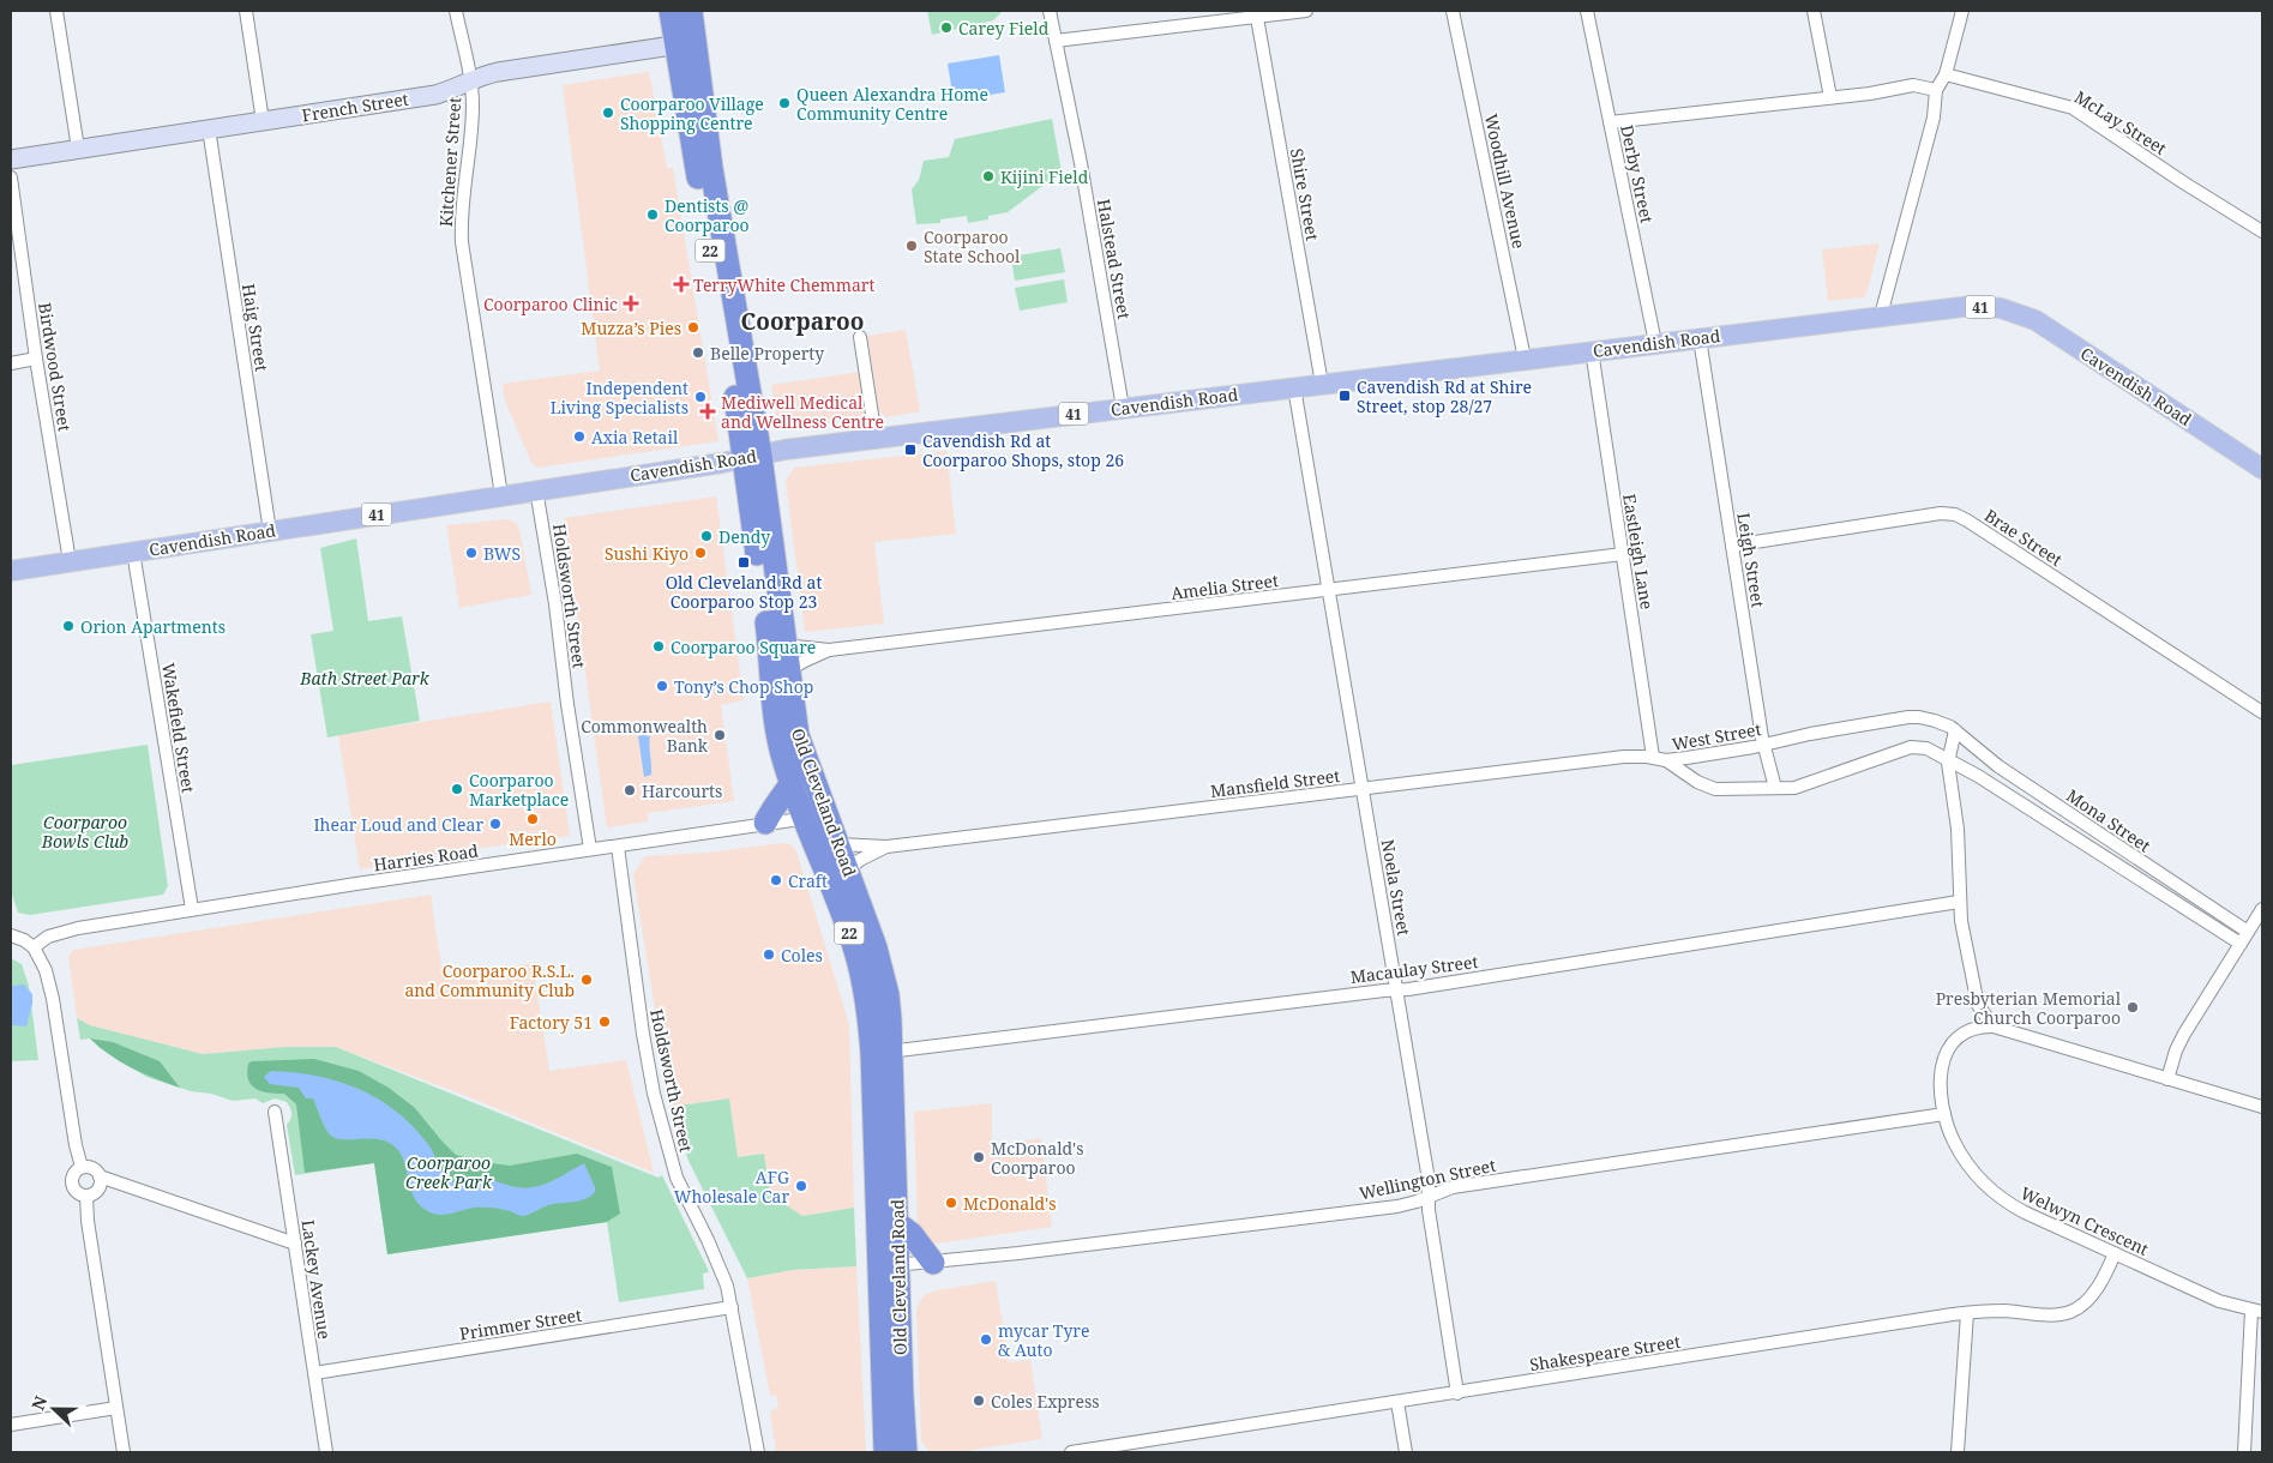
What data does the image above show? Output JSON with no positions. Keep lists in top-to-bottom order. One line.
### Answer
{"streets":{"highway":["22","Old Cleveland Road"],"main road":["41","Cavendish Road"],"street":["French Street","McLay Street","Kitchener Street","Derby Street","Woodhill Avenue","Shire Street","Halstead Street","Haig Street","Birdwood Street","Brae Street","Eastleigh Lane","Leigh Street","Amelia Street","Holdsworth Street","Wakefield Street","West Street","Mansfield Street","Mona Street","Harries Road","Noela Street","Macaulay Street","Wellington Street","Welwyn Crescent","Lackey Avenue","Primmer Street","Shakespeare Street"]},"crossings":[["French Street","Kitchener Street"],["French Street","Haig Street"],["French Street","Old Cleveland Road"],["Kitchener Street","Cavendish Road"],["Derby Street","Cavendish Road"],["Woodhill Avenue","Cavendish Road"],["Shire Street","Cavendish Road"],["Halstead Street","Cavendish Road"],["Haig Street","Cavendish Road"],["Cavendish Road","Birdwood Street"],["Cavendish Road","Eastleigh Lane"],["Cavendish Road","Leigh Street"],["Cavendish Road","Holdsworth Street"],["Cavendish Road","Wakefield Street"],["Cavendish Road","Old Cleveland Road"],["Cavendish Road","Noela Street"],["Brae Street","Leigh Street"],["Eastleigh Lane","Amelia Street"],["Eastleigh Lane","Mansfield Street"],["Leigh Street","West Street"],["Amelia Street","Old Cleveland Road"],["Amelia Street","Noela Street"],["Holdsworth Street","Harries Road"],["Holdsworth Street","Primmer Street"],["Wakefield Street","Harries Road"],["West Street","Mansfield Street"],["West Street","Mona Street"],["Mansfield Street","Old Cleveland Road"],["Mansfield Street","Noela Street"],["Old Cleveland Road","Harries Road"],["Old Cleveland Road","Macaulay Street"],["Old Cleveland Road","Wellington Street"],["Noela Street","Macaulay Street"],["Noela Street","Wellington Street"],["Noela Street","Shakespeare Street"],["Wellington Street","Welwyn Crescent"],["Welwyn Crescent","Shakespeare Street"],["Lackey Avenue","Primmer Street"]],"districts":["Coorparoo"],"parks":["Bath Street Park","Coorparoo Bowls Club","Coorparoo Creek Park"],"places":{"other":["Carey Field","Queen Alexandra Home Community Centre","Coorparoo Village Shopping Centre","Kijini Field","Dentists @ Coorparoo","Coorparoo State School","Muzza’s Pies","Belle Property","Independent Living Specialists","Axia Retail","Dendy","BWS","Sushi Kiyo","Orion Apartments","Coorparoo Square","Tony’s Chop Shop","Commonwealth Bank","Coorparoo Marketplace","Harcourts","Merlo","Ihear Loud and Clear","Craft","Coles","Coorparoo R.S.L. and Community Club","Presbyterian Memorial Church Coorparoo","Factory 51","McDonald's Coorparoo","AFG Wholesale Car","McDonald's","mycar Tyre & Auto","Coles Express"],"health":["TerryWhite Chemmart","Coorparoo Clinic","Mediwell Medical and Wellness Centre"],"transit":["Cavendish Rd at Shire Street, stop 28/27","Cavendish Rd at Coorparoo Shops, stop 26","Old Cleveland Rd at Coorparoo Stop 23"]},"north":"left"}
